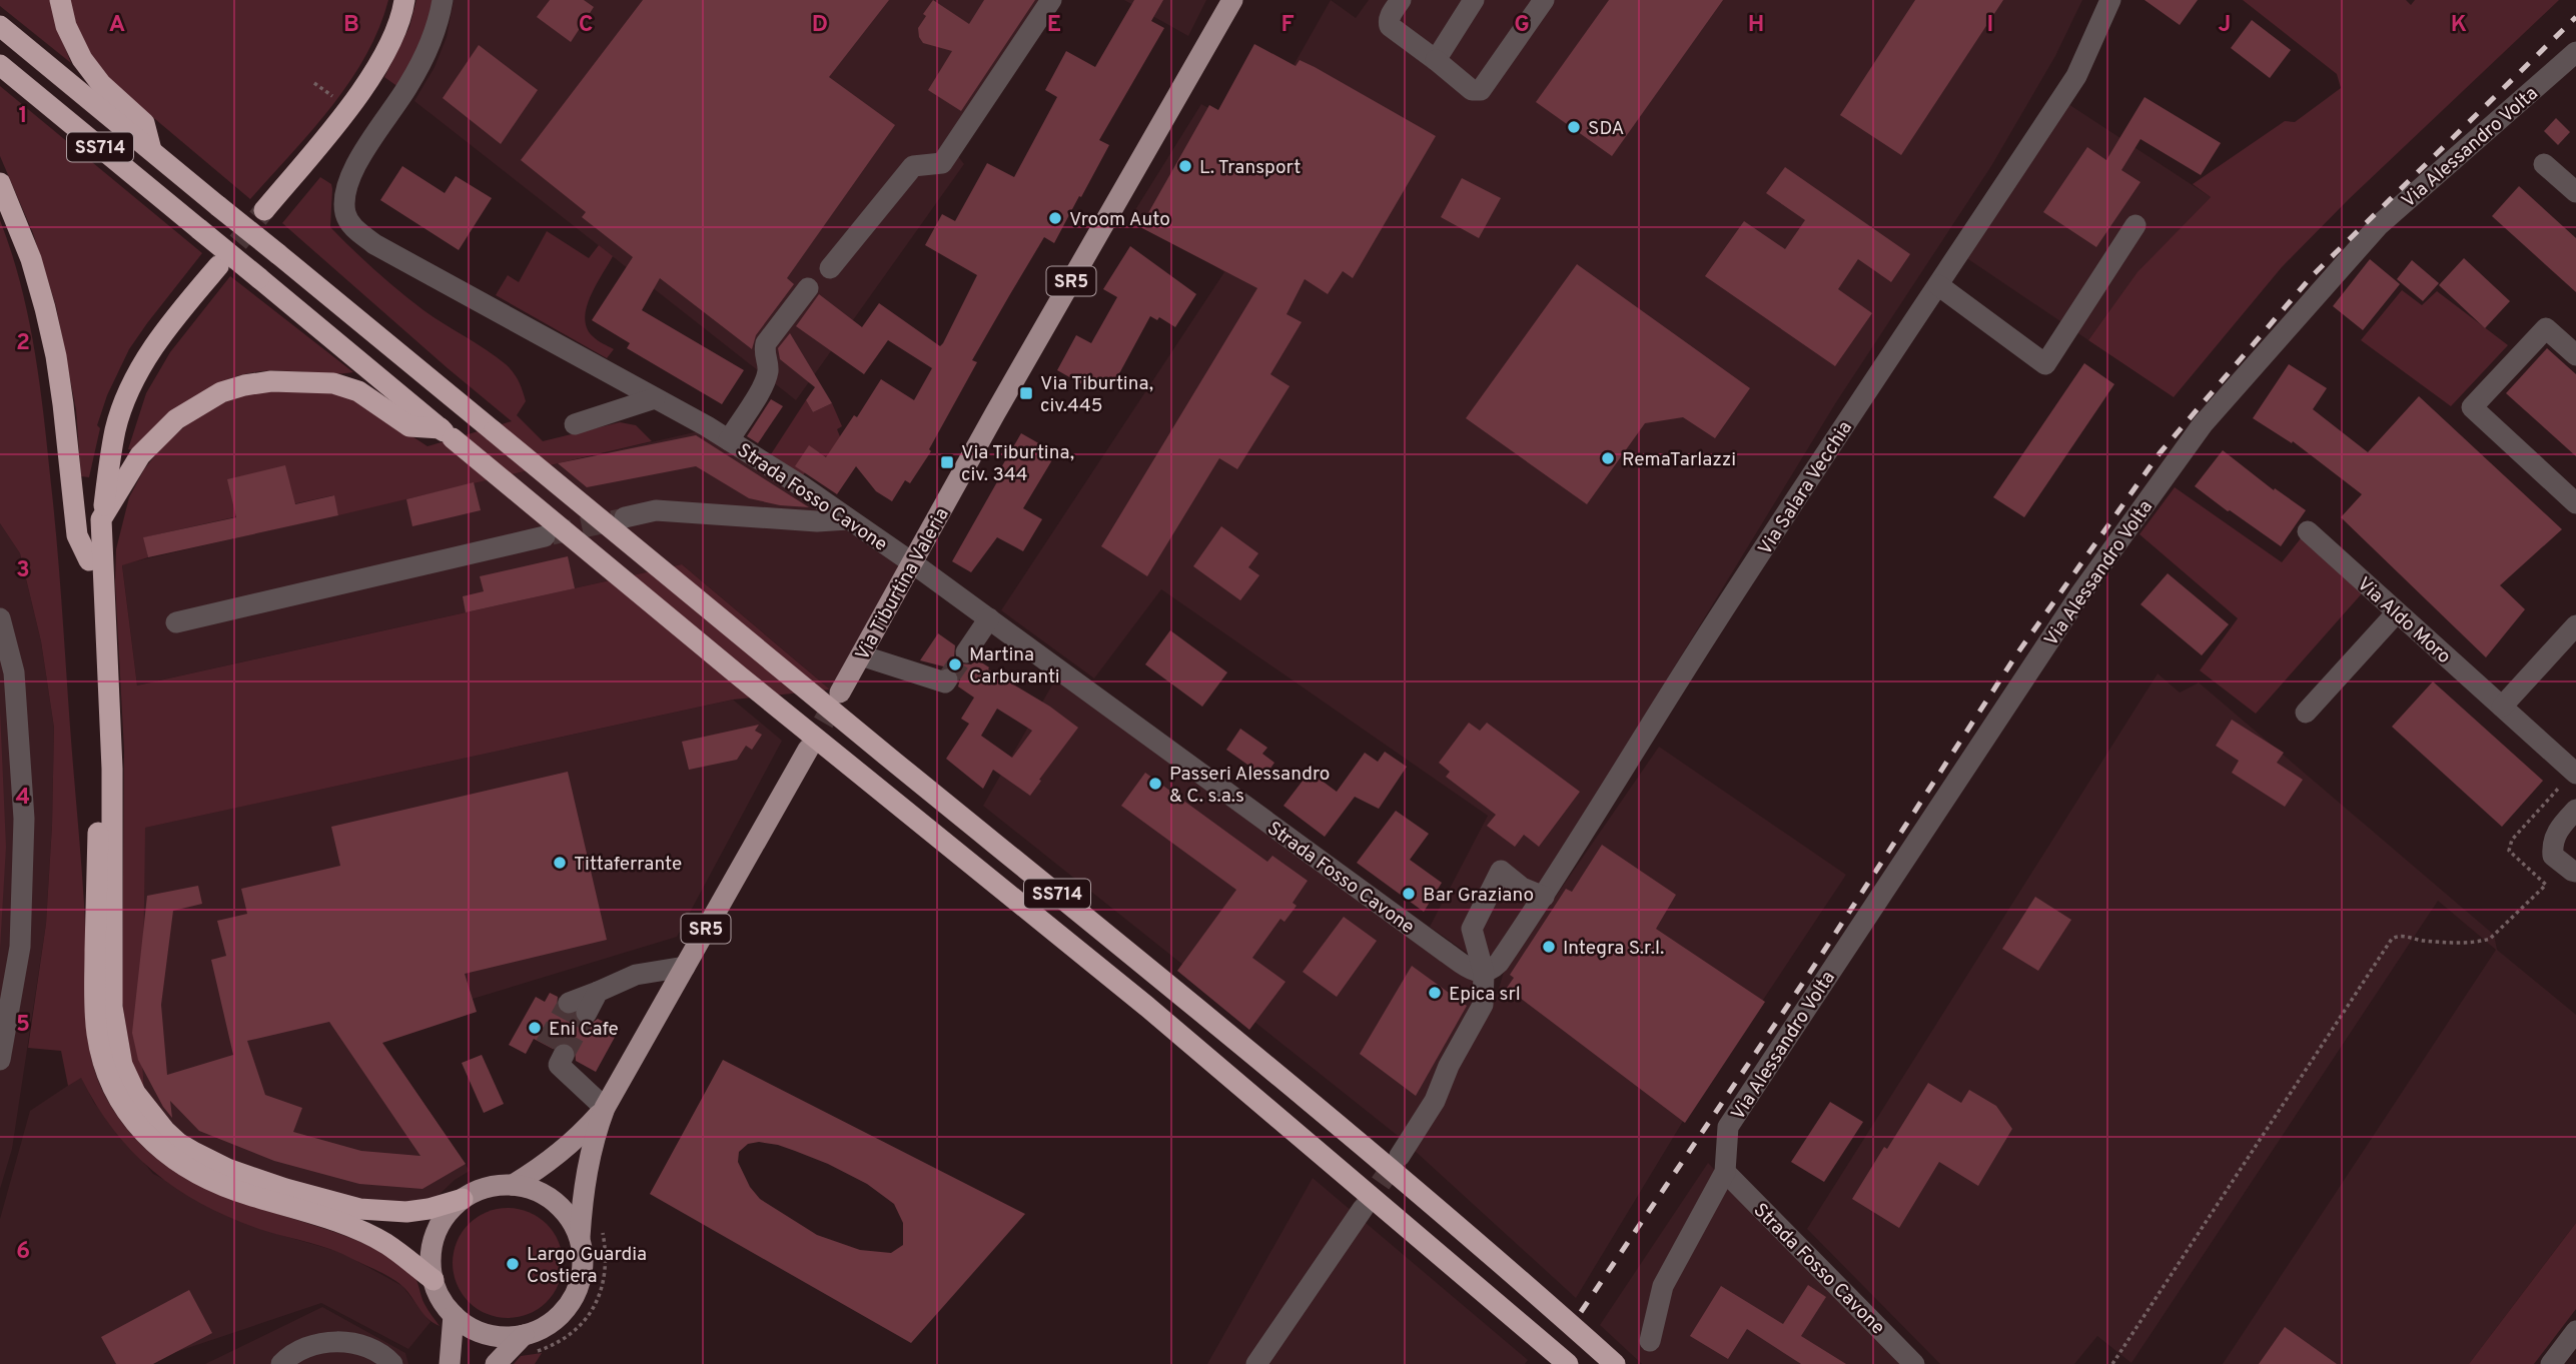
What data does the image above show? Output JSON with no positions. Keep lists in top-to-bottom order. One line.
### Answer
{"streets":{"highway":["SS714"],"main road":["SR5","Via Tiburtina Valeria"],"street":["Via Alessandro Volta","Via Salara Vecchia","Strada Fosso Cavone","Via Aldo Moro"]},"crossings":[["Via Alessandro Volta","Strada Fosso Cavone"],["Via Salara Vecchia","Strada Fosso Cavone"],["Strada Fosso Cavone","Via Tiburtina Valeria"]],"places":{"other":["SDA","L. Transport","Vroom Auto","RemaTarlazzi","Martina Carburanti","Passeri Alessandro & C. s.a.s","Tittaferrante","Bar Graziano","Integra S.r.l.","Epica srl","Eni Cafe","Largo Guardia Costiera"],"transit":["Via Tiburtina, civ.445","Via Tiburtina, civ. 344"]},"grid":{"columns":["A","B","C","D","E","F","G","H","I","J","K"],"rows":["1","2","3","4","5","6"]}}
